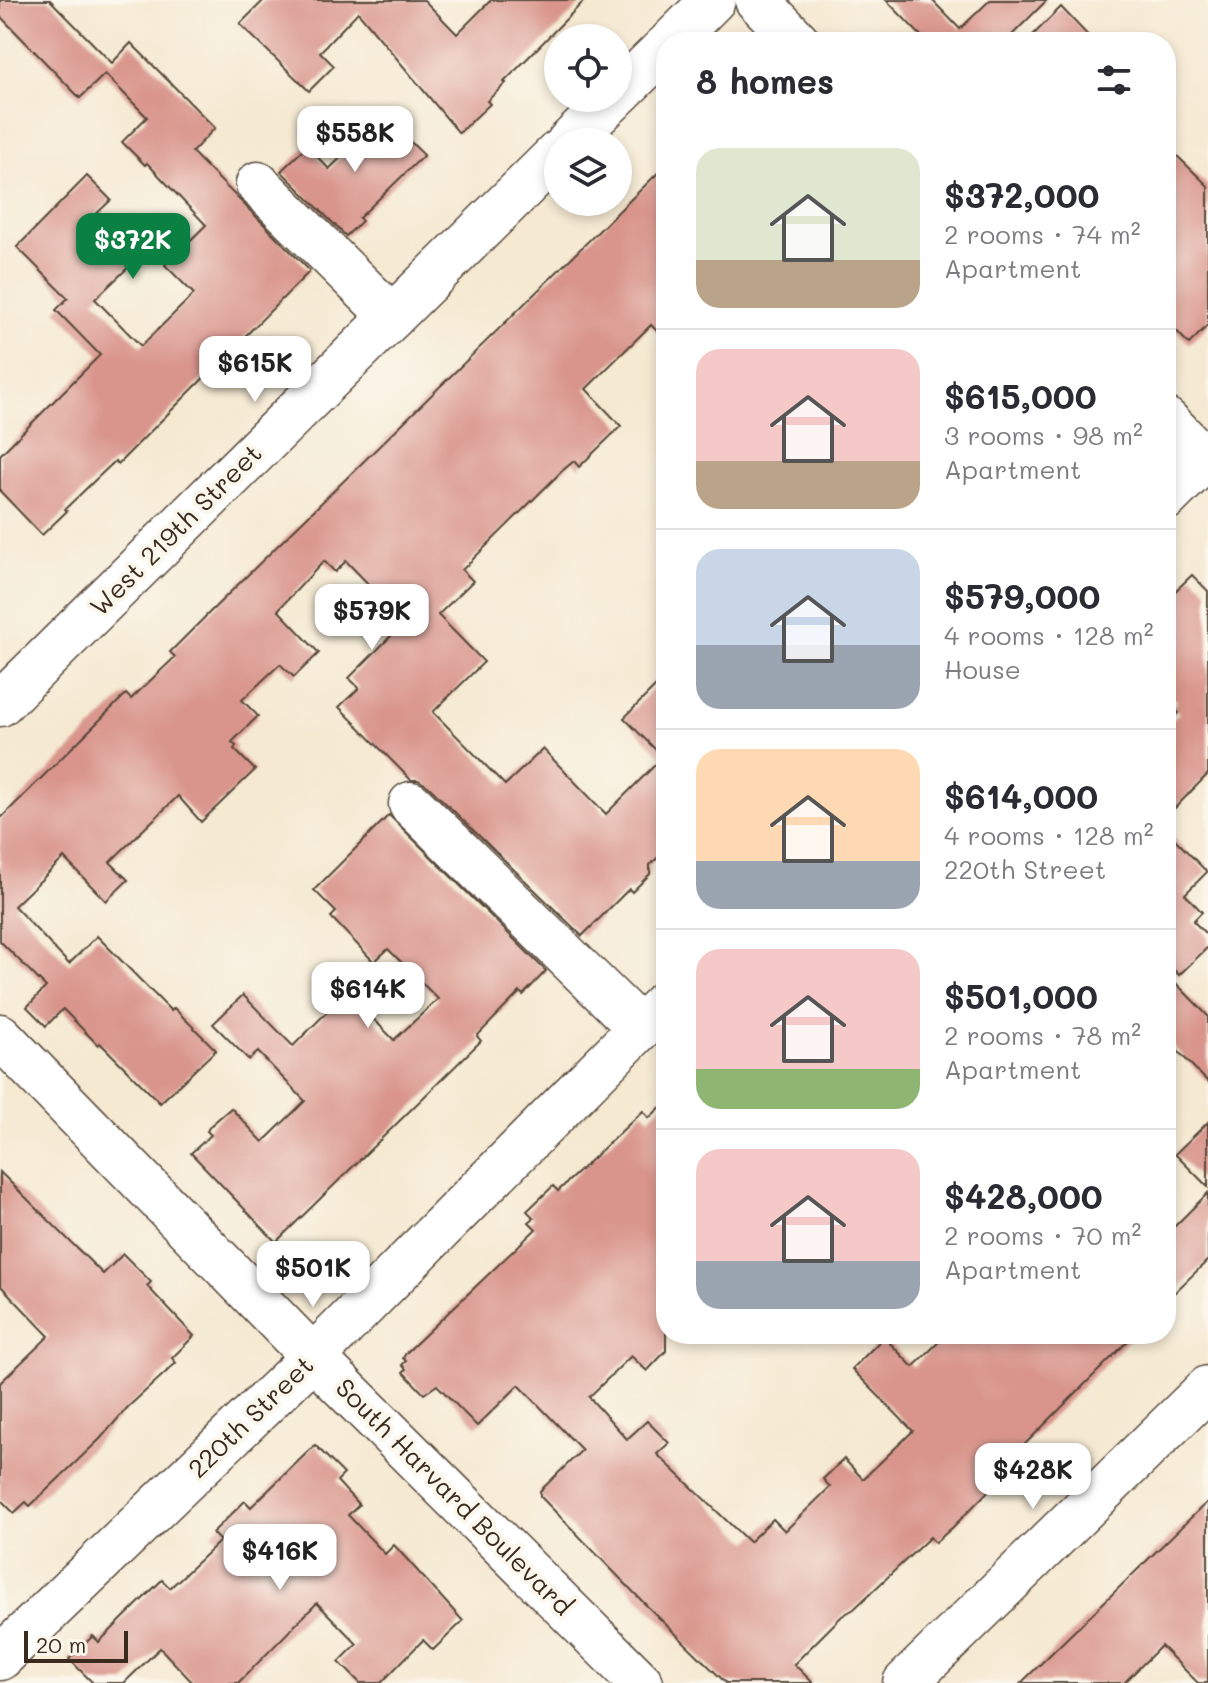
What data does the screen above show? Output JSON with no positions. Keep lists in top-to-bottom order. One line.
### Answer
{"streets":{"street":["West 219th Street","220th Street","South Harvard Boulevard"]},"crossings":[["220th Street","South Harvard Boulevard"]],"scale_bar":"20 m","page":{"heading":"8 homes","price":["$558K","$372K","$615K","$579K","$614K","$501K","$428K","$416K"],"list":[{"name":"$372,000","note":"2 rooms · 74 m² · Apartment"},{"name":"$615,000","note":"3 rooms · 98 m² · Apartment"},{"name":"$579,000","note":"4 rooms · 128 m² · House"},{"name":"$614,000","note":"4 rooms · 128 m² · 220th Street"},{"name":"$501,000","note":"2 rooms · 78 m² · Apartment"},{"name":"$428,000","note":"2 rooms · 70 m² · Apartment"}],"scale":"20 m"}}
